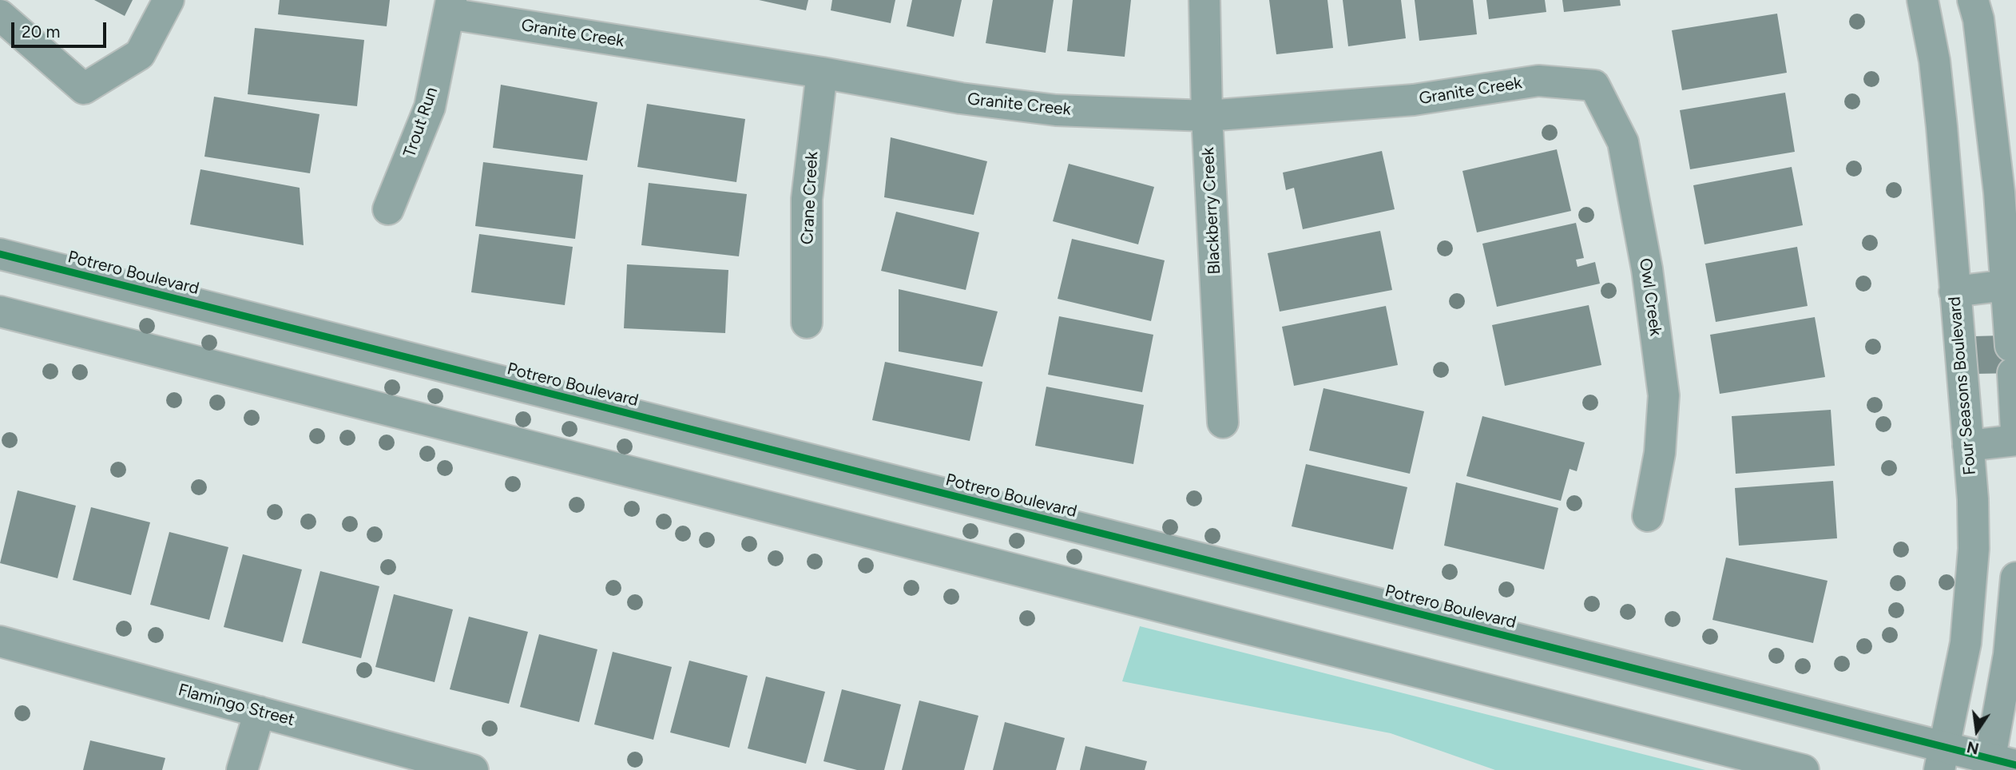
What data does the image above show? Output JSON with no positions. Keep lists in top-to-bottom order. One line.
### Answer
{"streets":{"street":["Granite Creek","Trout Run","Crane Creek","Blackberry Creek","Potrero Boulevard","Owl Creek","Four Seasons Boulevard","Flamingo Street"]},"crossings":[["Granite Creek","Trout Run"],["Granite Creek","Crane Creek"],["Granite Creek","Blackberry Creek"],["Granite Creek","Owl Creek"],["Potrero Boulevard","Four Seasons Boulevard"]],"scale_bar":"20 m","north":"bottom"}
